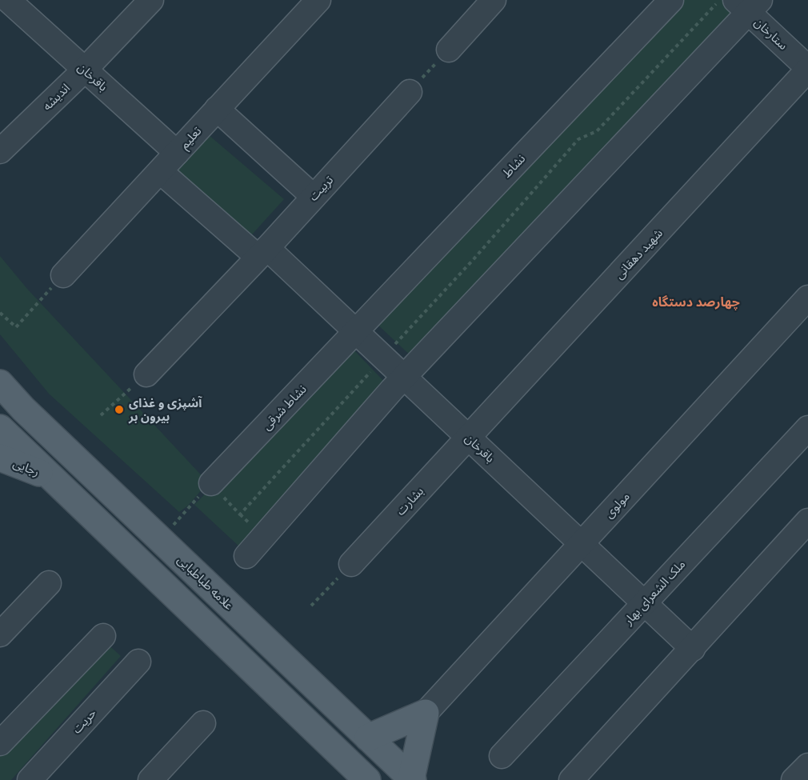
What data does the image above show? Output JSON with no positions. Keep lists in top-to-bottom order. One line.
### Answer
{"streets":{"main road":["رجایی","علامه طباطبایی"],"street":["ستارخان","باقرخان","اندیشه","تعلیم","نشاط","تربیت","شهید دهقانی","نشاط شرقی","بشارت","مولوی","ملک الشعرای بهار","حریت"]},"crossings":[["ستارخان","شهید دهقانی"],["باقرخان","اندیشه"],["باقرخان","تعلیم"],["باقرخان","نشاط"],["باقرخان","تربیت"],["باقرخان","شهید دهقانی"],["باقرخان","نشاط شرقی"],["باقرخان","بشارت"],["باقرخان","مولوی"],["باقرخان","ملک الشعرای بهار"],["نشاط","نشاط شرقی"],["شهید دهقانی","بشارت"]],"districts":["چهارصد دستگاه"],"places":["آشپزی و غذای بیرون بر"]}
